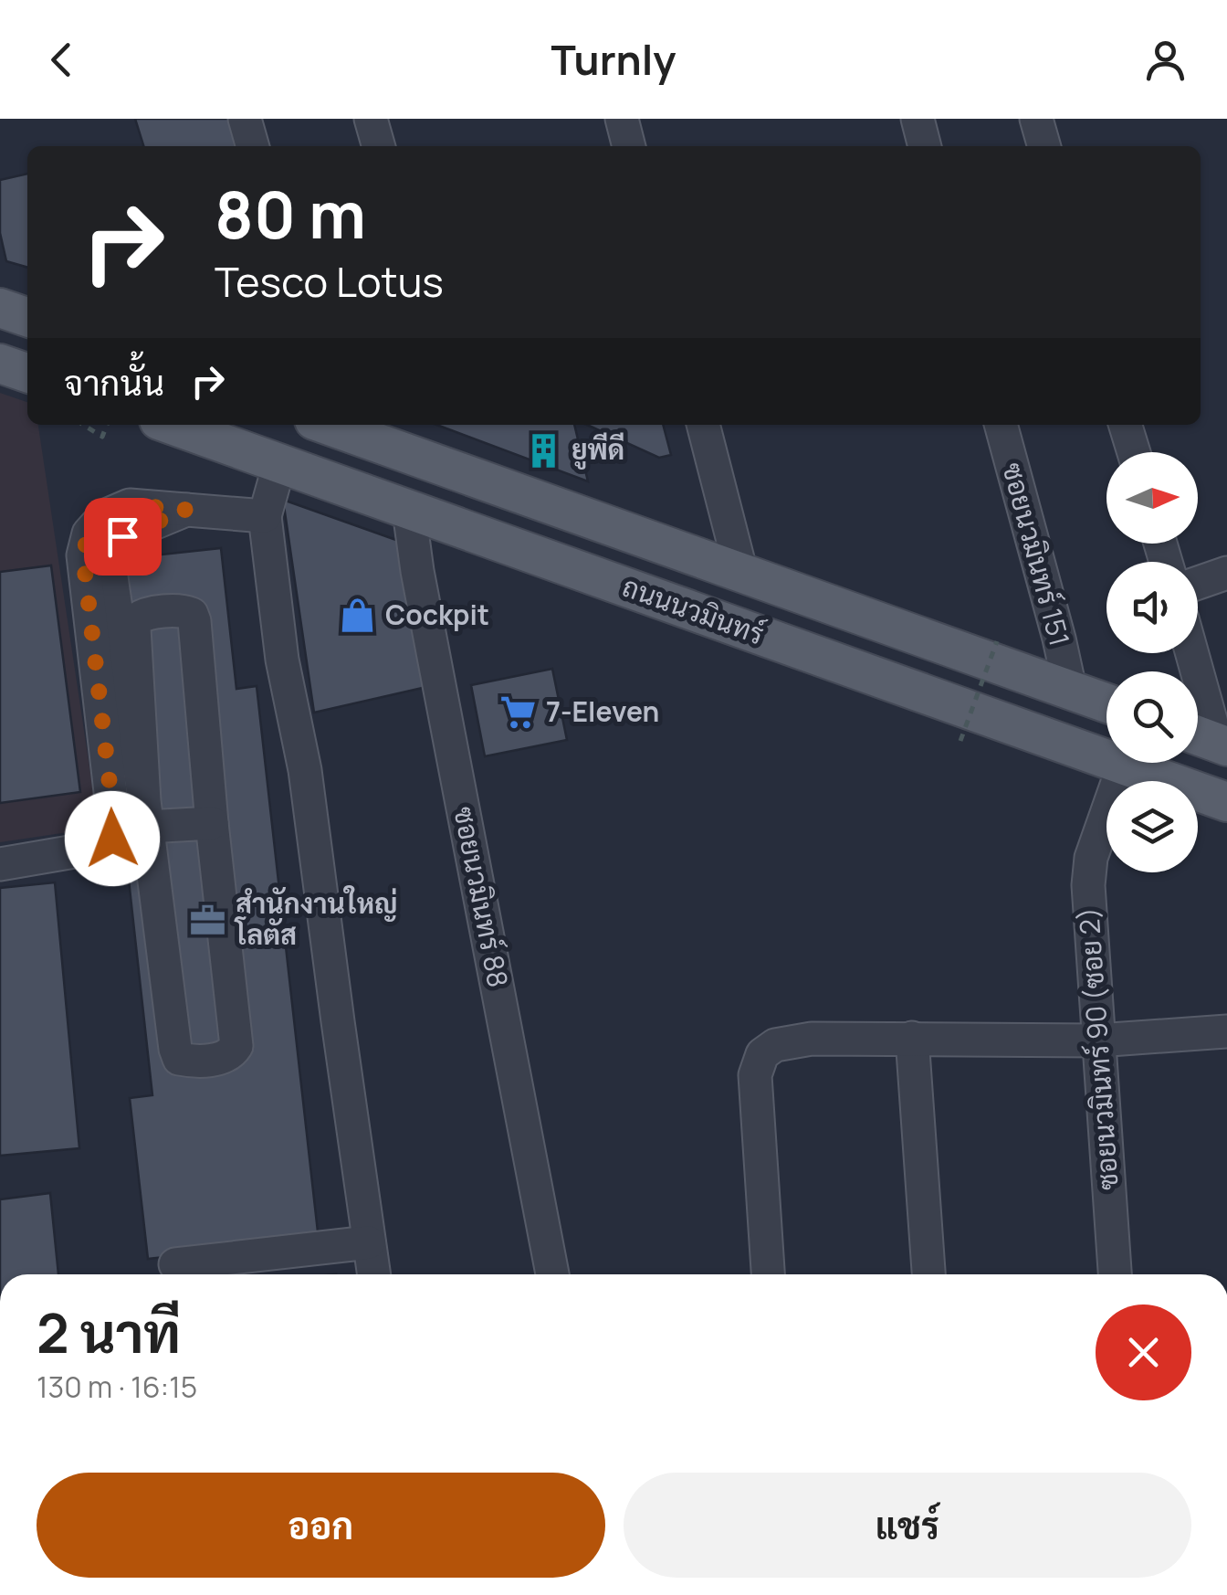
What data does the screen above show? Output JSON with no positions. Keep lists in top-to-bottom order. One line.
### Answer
{"streets":{"main road":["ถนนนวมินทร์"],"street":["ซอยนวมินทร์ 151","ซอยนวมินทร์ 88","ซอยนวมินทร์ 90 (ซอย 2)"]},"crossings":[["ซอยนวมินทร์ 151","ถนนนวมินทร์"],["ถนนนวมินทร์","ซอยนวมินทร์ 88"],["ถนนนวมินทร์","ซอยนวมินทร์ 90 (ซอย 2)"]],"places":{"building":["ยูพีดี"],"shop":["Cockpit"],"supermarket":["7-Eleven"],"office":["สำนักงานใหญ่ โลตัส"]},"north":"right","page":{"header":"Turnly","turn":["80 m","Tesco Lotus"],"then":"จากนั้น","heading":["2 นาที","130 m · 16:15"],"buttons":["ออก","แชร์"]}}
